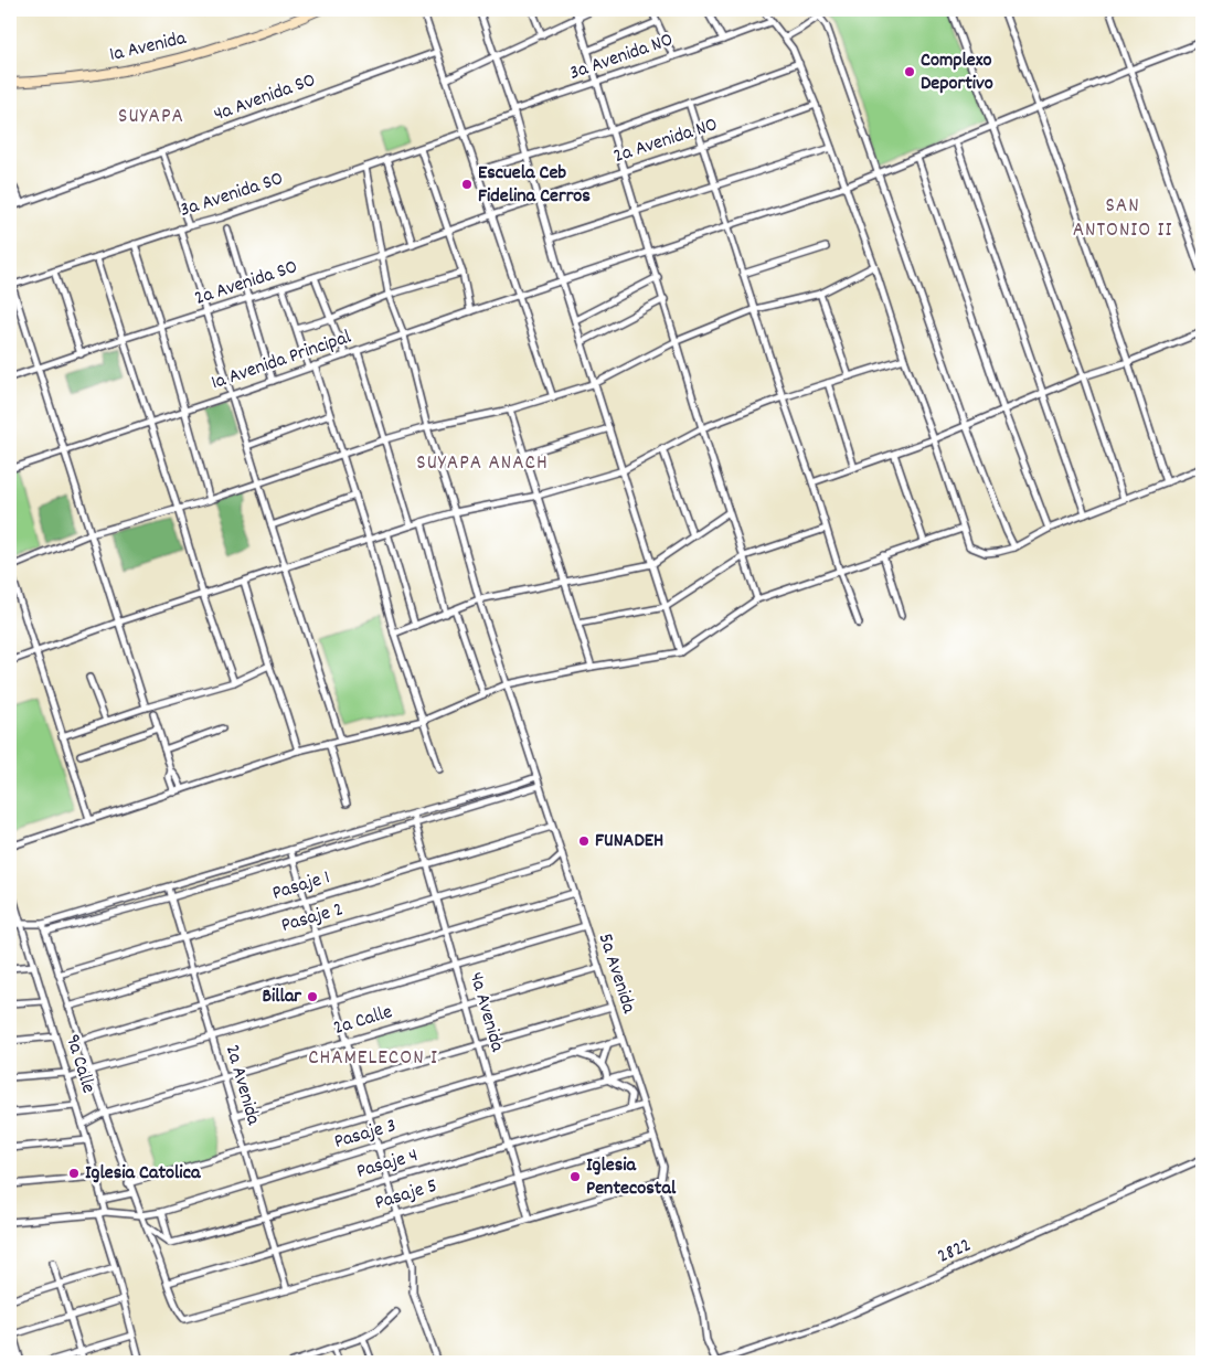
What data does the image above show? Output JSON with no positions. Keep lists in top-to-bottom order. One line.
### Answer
{"streets":{"street":["1a Avenida","3a Avenida NO","4a Avenida SO","2a Avenida NO","3a Avenida SO","2a Avenida SO","1a Avenida Principal","Pasaje 1","Pasaje 2","5a Avenida","4a Avenida","2a Calle","9a Calle","2a Avenida","Pasaje 3","Pasaje 4","Pasaje 5","2822"]},"crossings":[["3a Avenida NO","3a Avenida SO"],["2a Avenida NO","2a Avenida SO"],["3a Avenida SO","5a Avenida"],["2a Avenida SO","5a Avenida"],["1a Avenida Principal","5a Avenida"],["Pasaje 1","5a Avenida"],["Pasaje 1","4a Avenida"],["Pasaje 1","2a Avenida"],["Pasaje 2","5a Avenida"],["Pasaje 2","4a Avenida"],["Pasaje 2","2a Avenida"],["5a Avenida","2a Calle"],["5a Avenida","Pasaje 3"],["5a Avenida","Pasaje 4"],["5a Avenida","Pasaje 5"],["5a Avenida","2822"],["4a Avenida","2a Calle"],["4a Avenida","Pasaje 3"],["4a Avenida","Pasaje 4"],["4a Avenida","Pasaje 5"],["2a Calle","9a Calle"],["2a Calle","2a Avenida"],["9a Calle","Pasaje 3"],["2a Avenida","Pasaje 3"],["2a Avenida","Pasaje 4"],["2a Avenida","Pasaje 5"]],"districts":["SUYAPA","SAN ANTONIO II","SUYAPA ANACH","CHAMELECON I"],"places":["Complexo Deportivo","Escuela Ceb Fidelina Cerros","FUNADEH","Billar","Iglesia Catolica","Iglesia Pentecostal"]}
